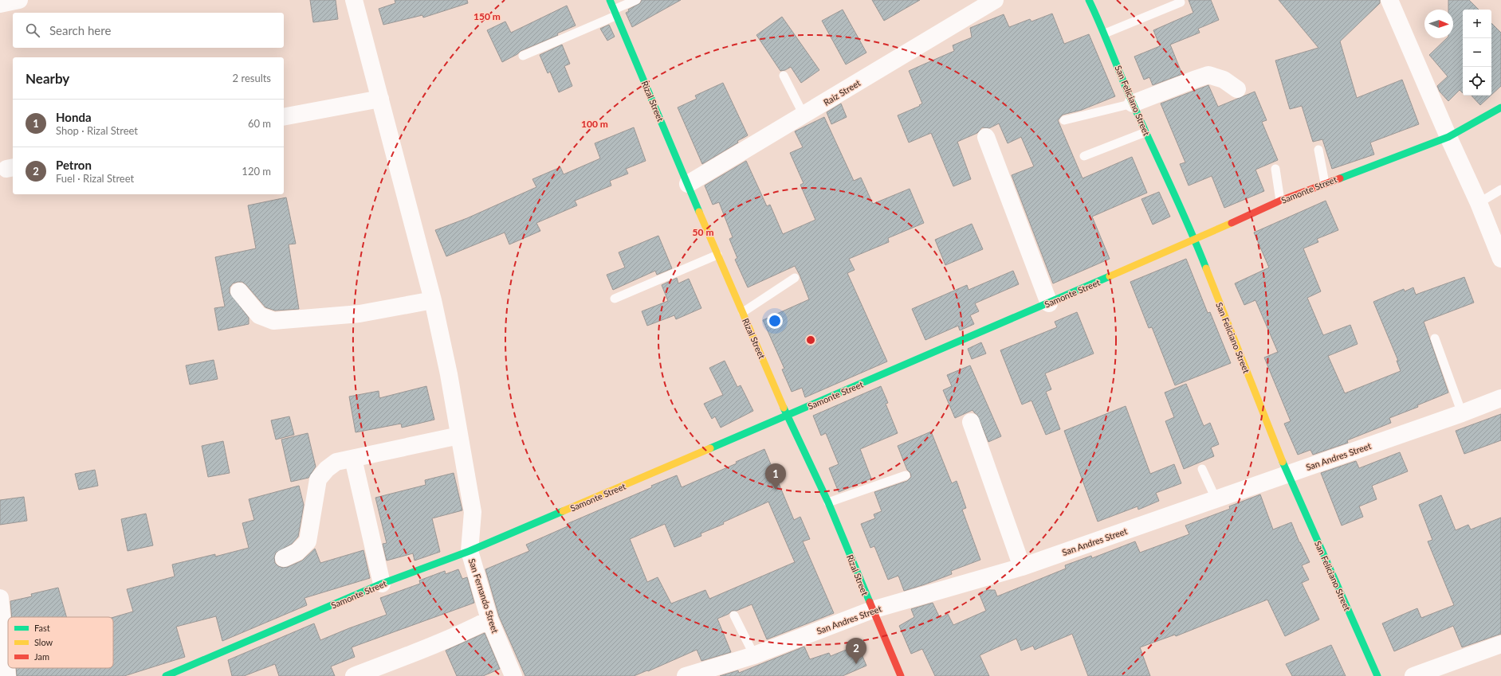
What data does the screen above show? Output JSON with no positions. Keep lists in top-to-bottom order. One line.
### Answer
{"streets":{"main road":["San Feliciano Street","Rizal Street","Samonte Street"],"street":["Raiz Street","San Andres Street","San Fernando Street"]},"crossings":[["Raiz Street","Rizal Street"],["San Feliciano Street","Samonte Street"],["San Feliciano Street","San Andres Street"],["Rizal Street","Samonte Street"],["Rizal Street","San Andres Street"],["Samonte Street","San Fernando Street"]],"legend":["Fast","Slow","Jam"],"north":"right","page":{"map_buttons":["+","−"],"search":"Search here","heading":["Nearby","2 results"],"list":[{"mark":"1","name":"Honda","note":"Shop · Rizal Street","value":"60 m"},{"mark":"2","name":"Petron","note":"Fuel · Rizal Street","value":"120 m"}],"pins":["1","2"]},"rings":["150 m","100 m","50 m"]}
